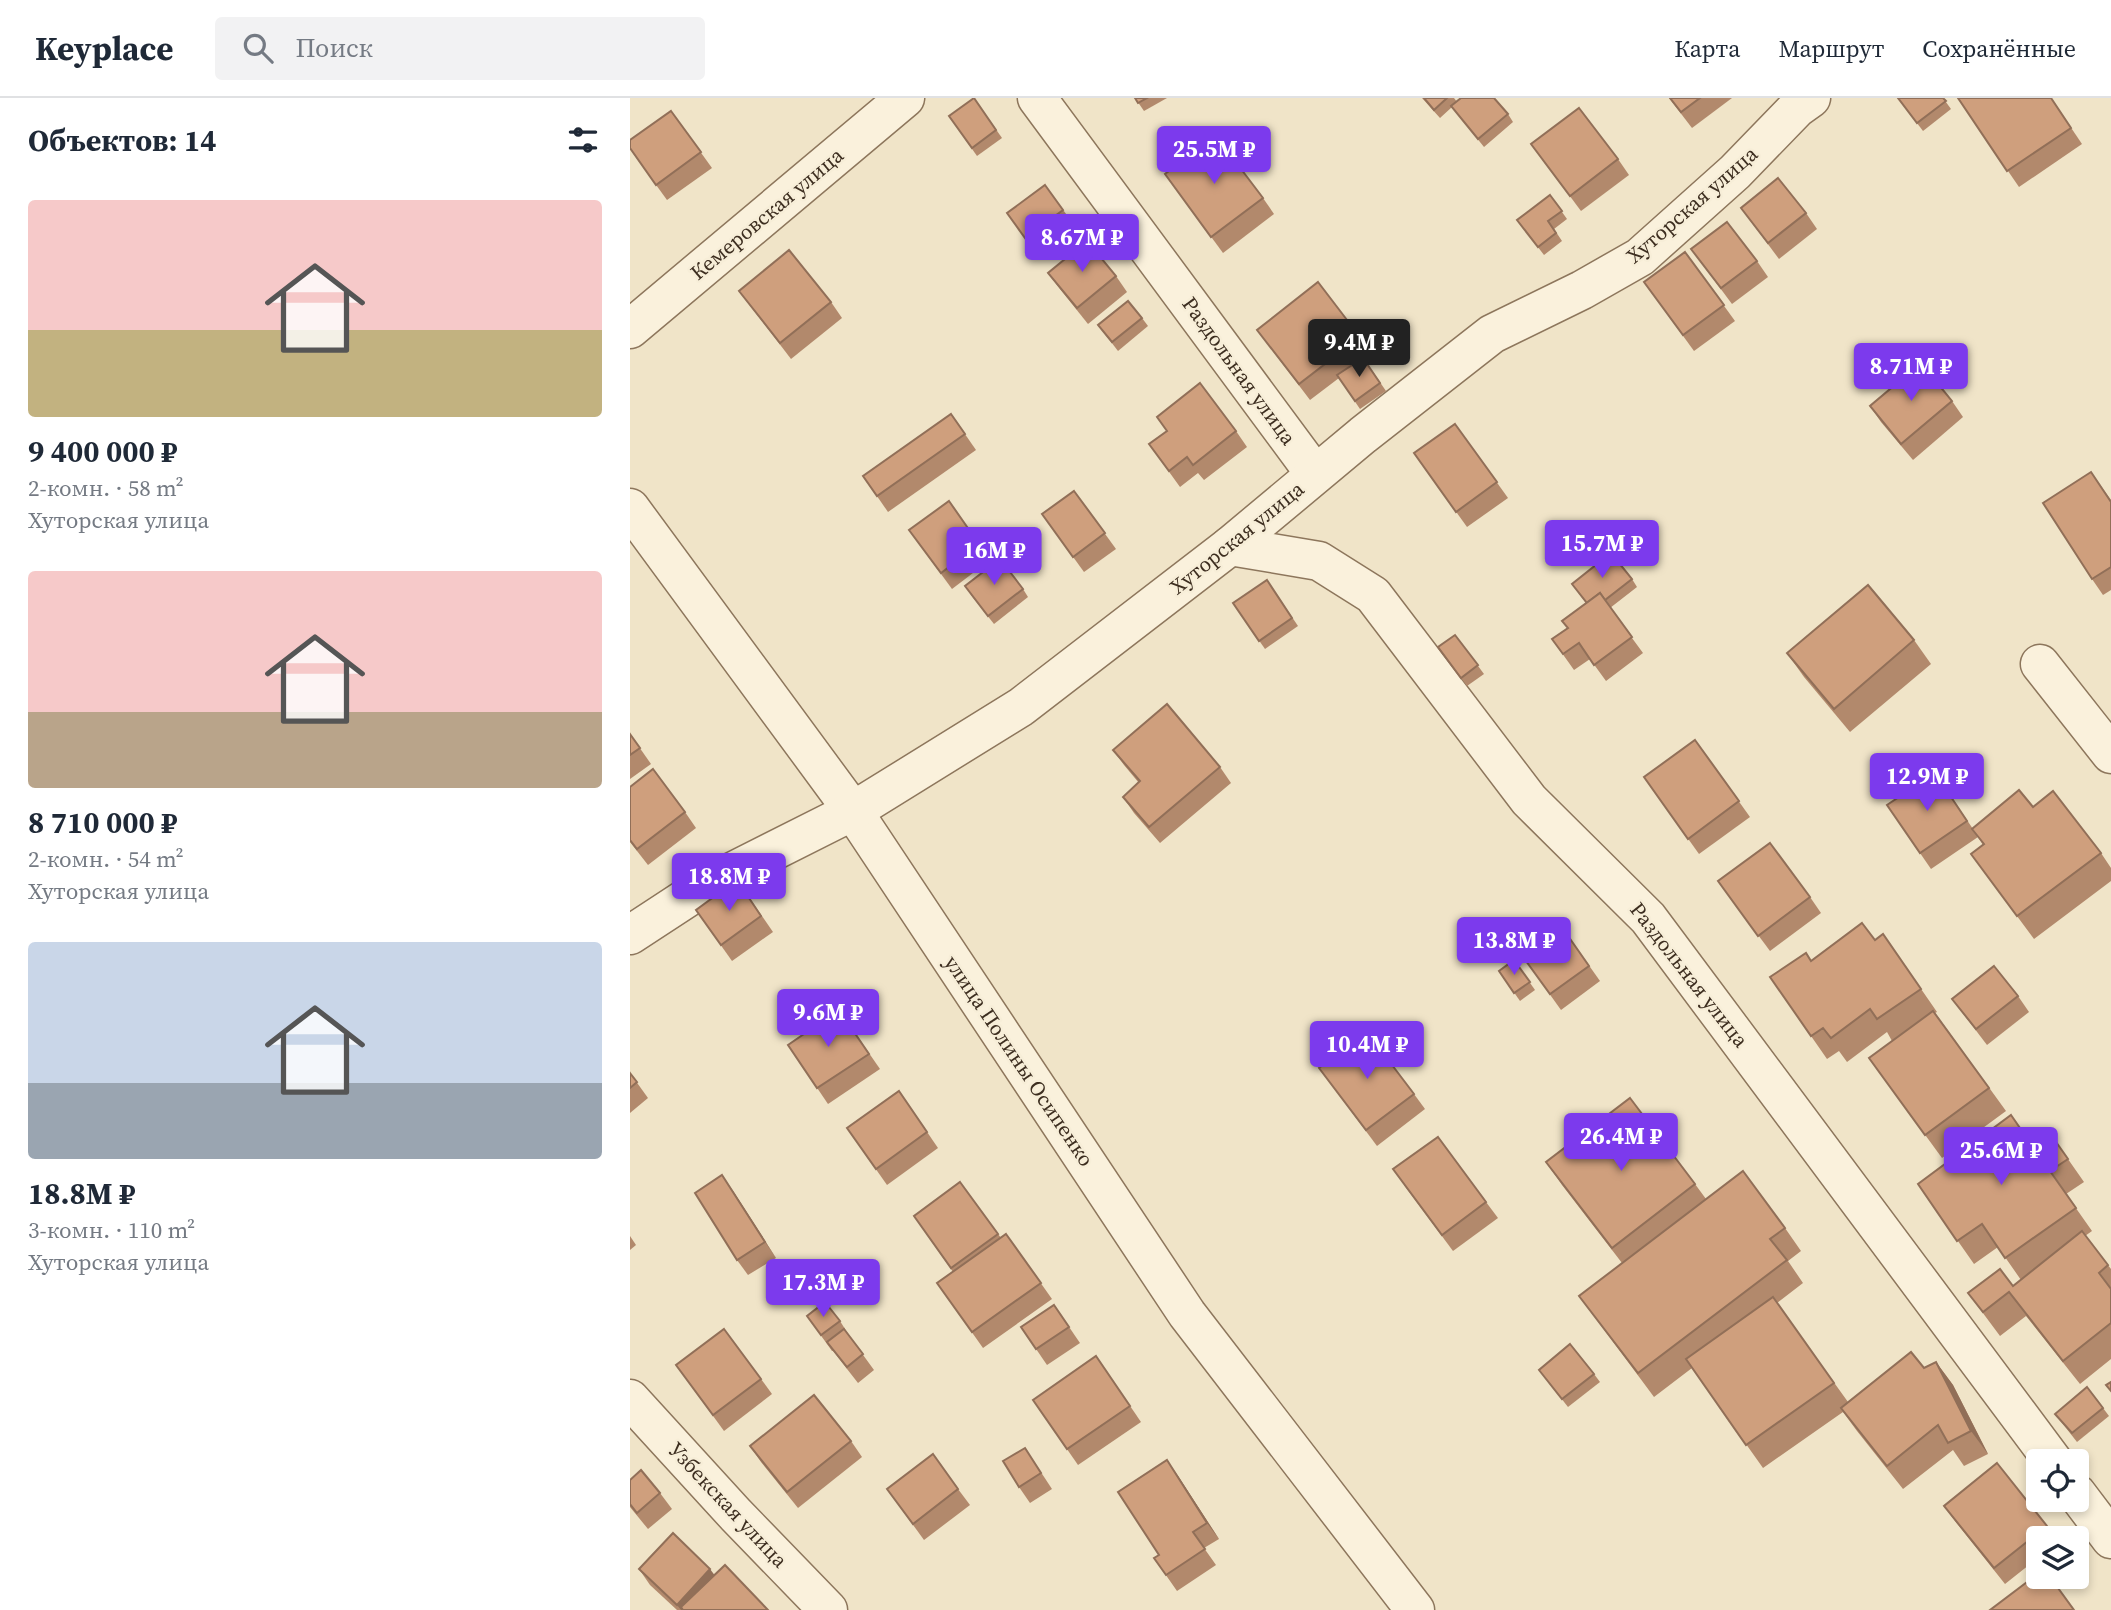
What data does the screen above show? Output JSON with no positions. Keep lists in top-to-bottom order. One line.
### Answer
{"streets":{"street":["Хуторская улица","Кемеровская улица","Раздольная улица","улица Полины Осипенко","Узбекская улица"]},"crossings":[["Хуторская улица","Раздольная улица"],["Хуторская улица","улица Полины Осипенко"]],"page":{"header":"Keyplace","search":"Поиск","nav":["Карта","Маршрут","Сохранённые"],"heading":"Объектов: 14","price":["25.5M ₽","8.67M ₽","9.4M ₽","8.71M ₽","15.7M ₽","16M ₽","12.9M ₽","18.8M ₽","13.8M ₽","9.6M ₽","10.4M ₽","26.4M ₽","25.6M ₽","17.3M ₽"],"list":[{"name":"9 400 000 ₽","note":"2-комн. · 58 m² · Хуторская улица"},{"name":"8 710 000 ₽","note":"2-комн. · 54 m² · Хуторская улица"},{"name":"18.8M ₽","note":"3-комн. · 110 m² · Хуторская улица"}]}}
